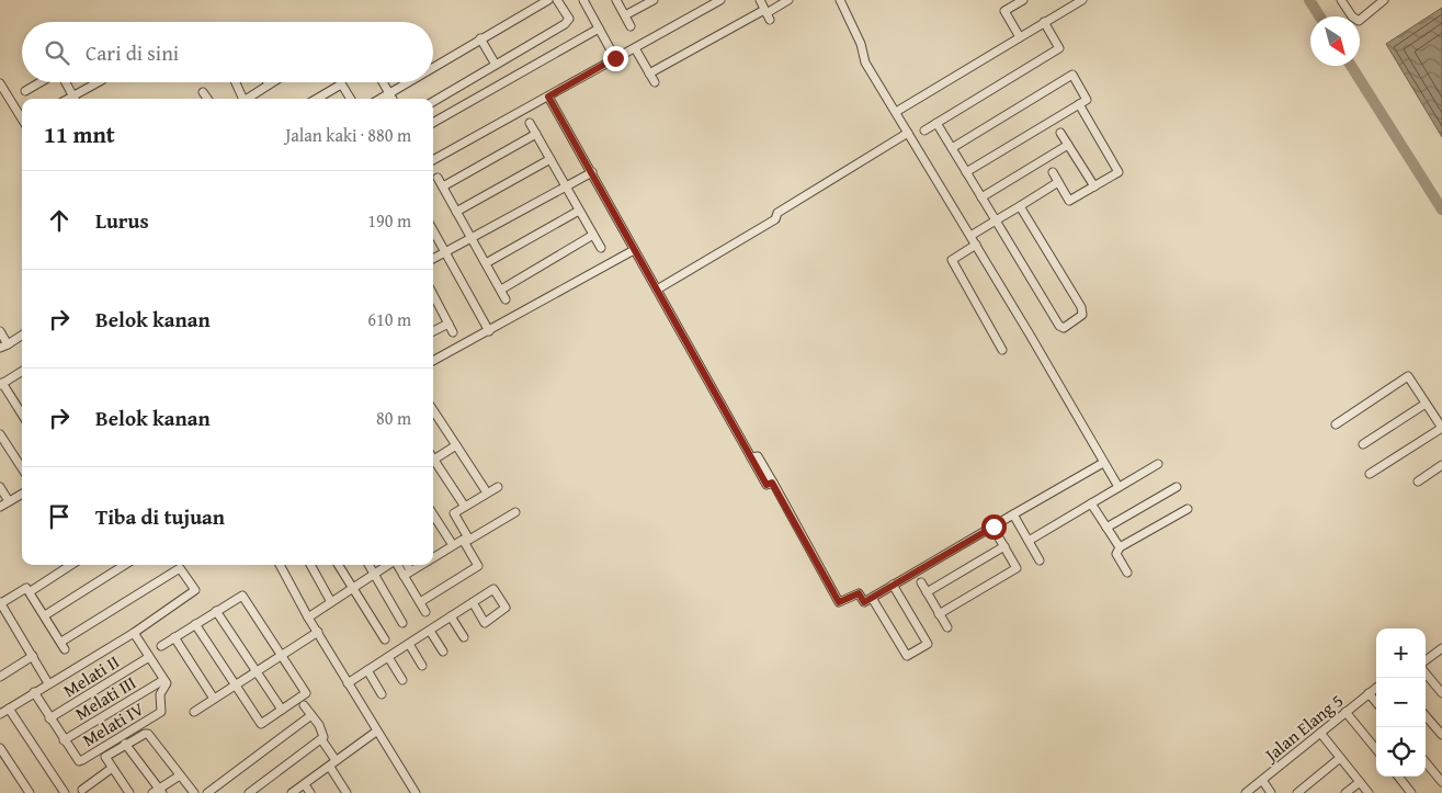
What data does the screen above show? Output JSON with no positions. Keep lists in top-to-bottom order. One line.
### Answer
{"streets":{"street":["Melati II","Melati III","Melati IV","Jalan Elang 5"]},"crossings":[["Melati III","Melati IV"]],"north":"bottom right","page":{"search":"Cari di sini","heading":["11 mnt","Jalan kaki · 880 m"],"list":[["Lurus","190 m"],["Belok kanan","610 m"],["Belok kanan","80 m"],"Tiba di tujuan"],"map_buttons":["+","−"]}}
